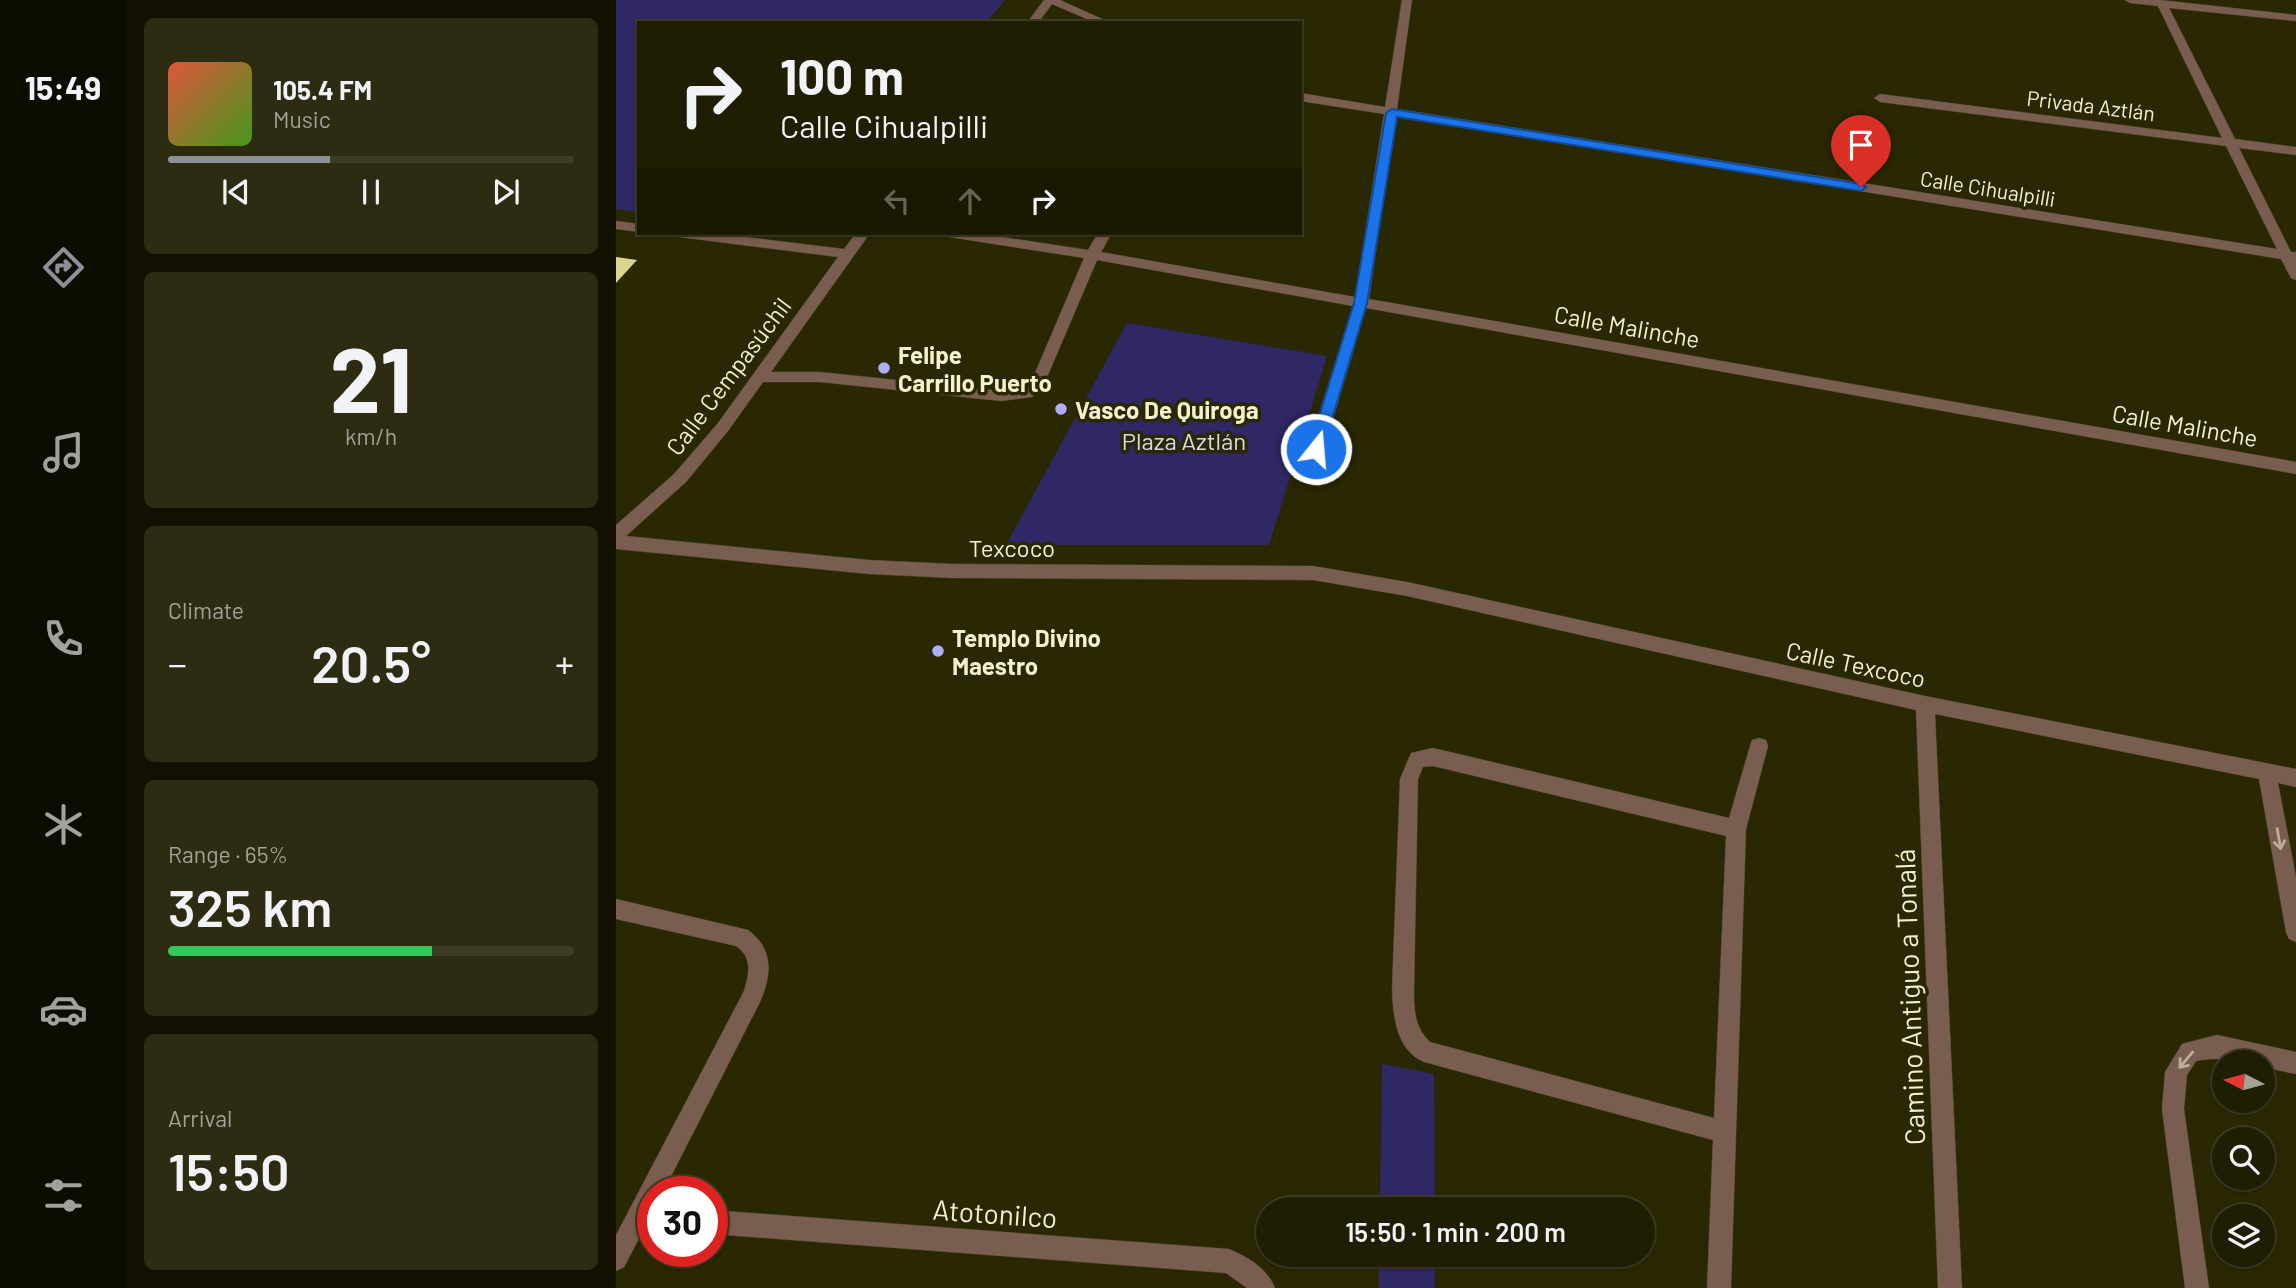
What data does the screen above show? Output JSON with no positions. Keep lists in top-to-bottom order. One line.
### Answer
{"streets":{"street":["Privada Aztlán","Calle Cihualpilli","Calle Malinche","Calle Cempasúchil","Texcoco","Calle Texcoco","Camino Antiguo a Tonalá","Atotonilco"]},"crossings":[["Texcoco","Calle Texcoco"],["Calle Texcoco","Camino Antiguo a Tonalá"]],"parks":["Plaza Aztlán"],"places":["Felipe Carrillo Puerto","Vasco De Quiroga","Templo Divino Maestro"],"north":"left","page":{"tabs":"15:49","turn":["100 m","Calle Cihualpilli"],"song":["105.4 FM","Music"],"tile":[["21","km/h"],"Climate",["Range · 65%","325 km"],["Arrival","15:50"]],"heat":["−","20.5°","+"],"limit":"30","trip":"15:50 · 1 min · 200 m"}}
